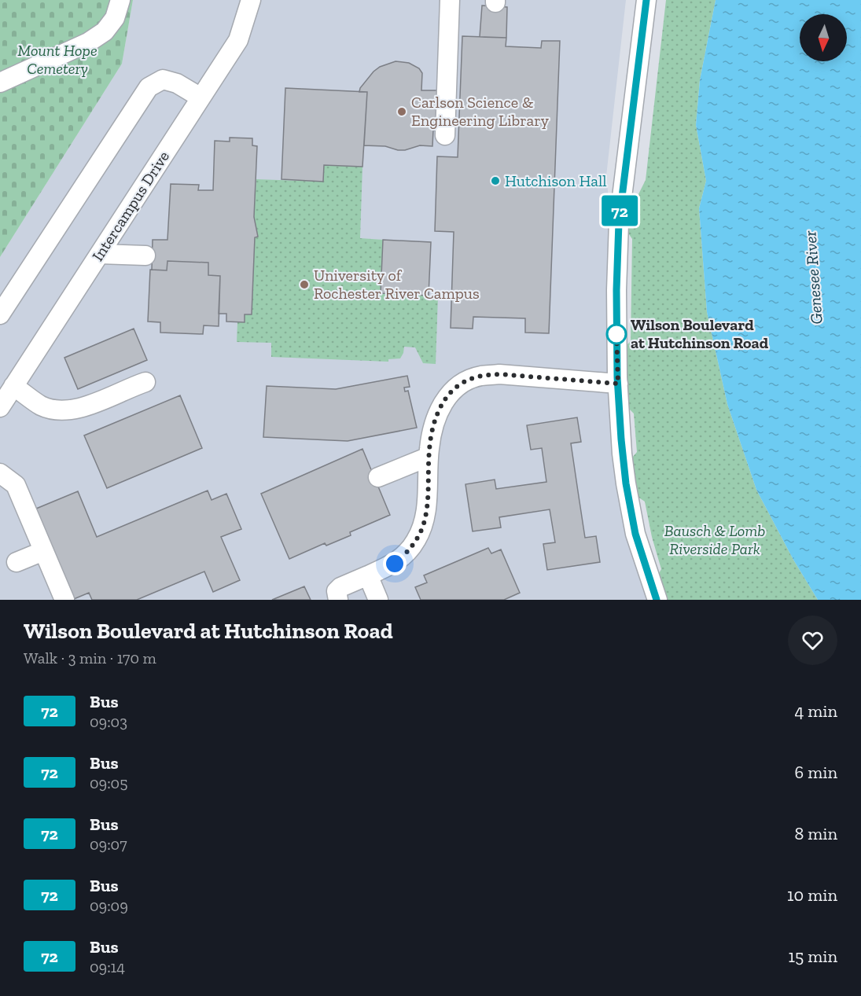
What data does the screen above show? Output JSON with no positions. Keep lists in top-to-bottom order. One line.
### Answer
{"streets":{"street":["Intercampus Drive"]},"water":["Genesee River"],"parks":["Mount Hope Cemetery","Bausch & Lomb Riverside Park"],"places":["Carlson Science & Engineering Library","Hutchison Hall","University of Rochester River Campus","Wilson Boulevard at Hutchinson Road"],"lines":["bus line 72"],"north":"bottom","page":{"on_map":"72","heading":["Wilson Boulevard at Hutchinson Road","Walk · 3 min · 170 m"],"list":[{"mark":"72","name":"Bus","note":"09:03","value":"4 min"},{"mark":"72","name":"Bus","note":"09:05","value":"6 min"},{"mark":"72","name":"Bus","note":"09:07","value":"8 min"},{"mark":"72","name":"Bus","note":"09:09","value":"10 min"},{"mark":"72","name":"Bus","note":"09:14","value":"15 min"}]}}
